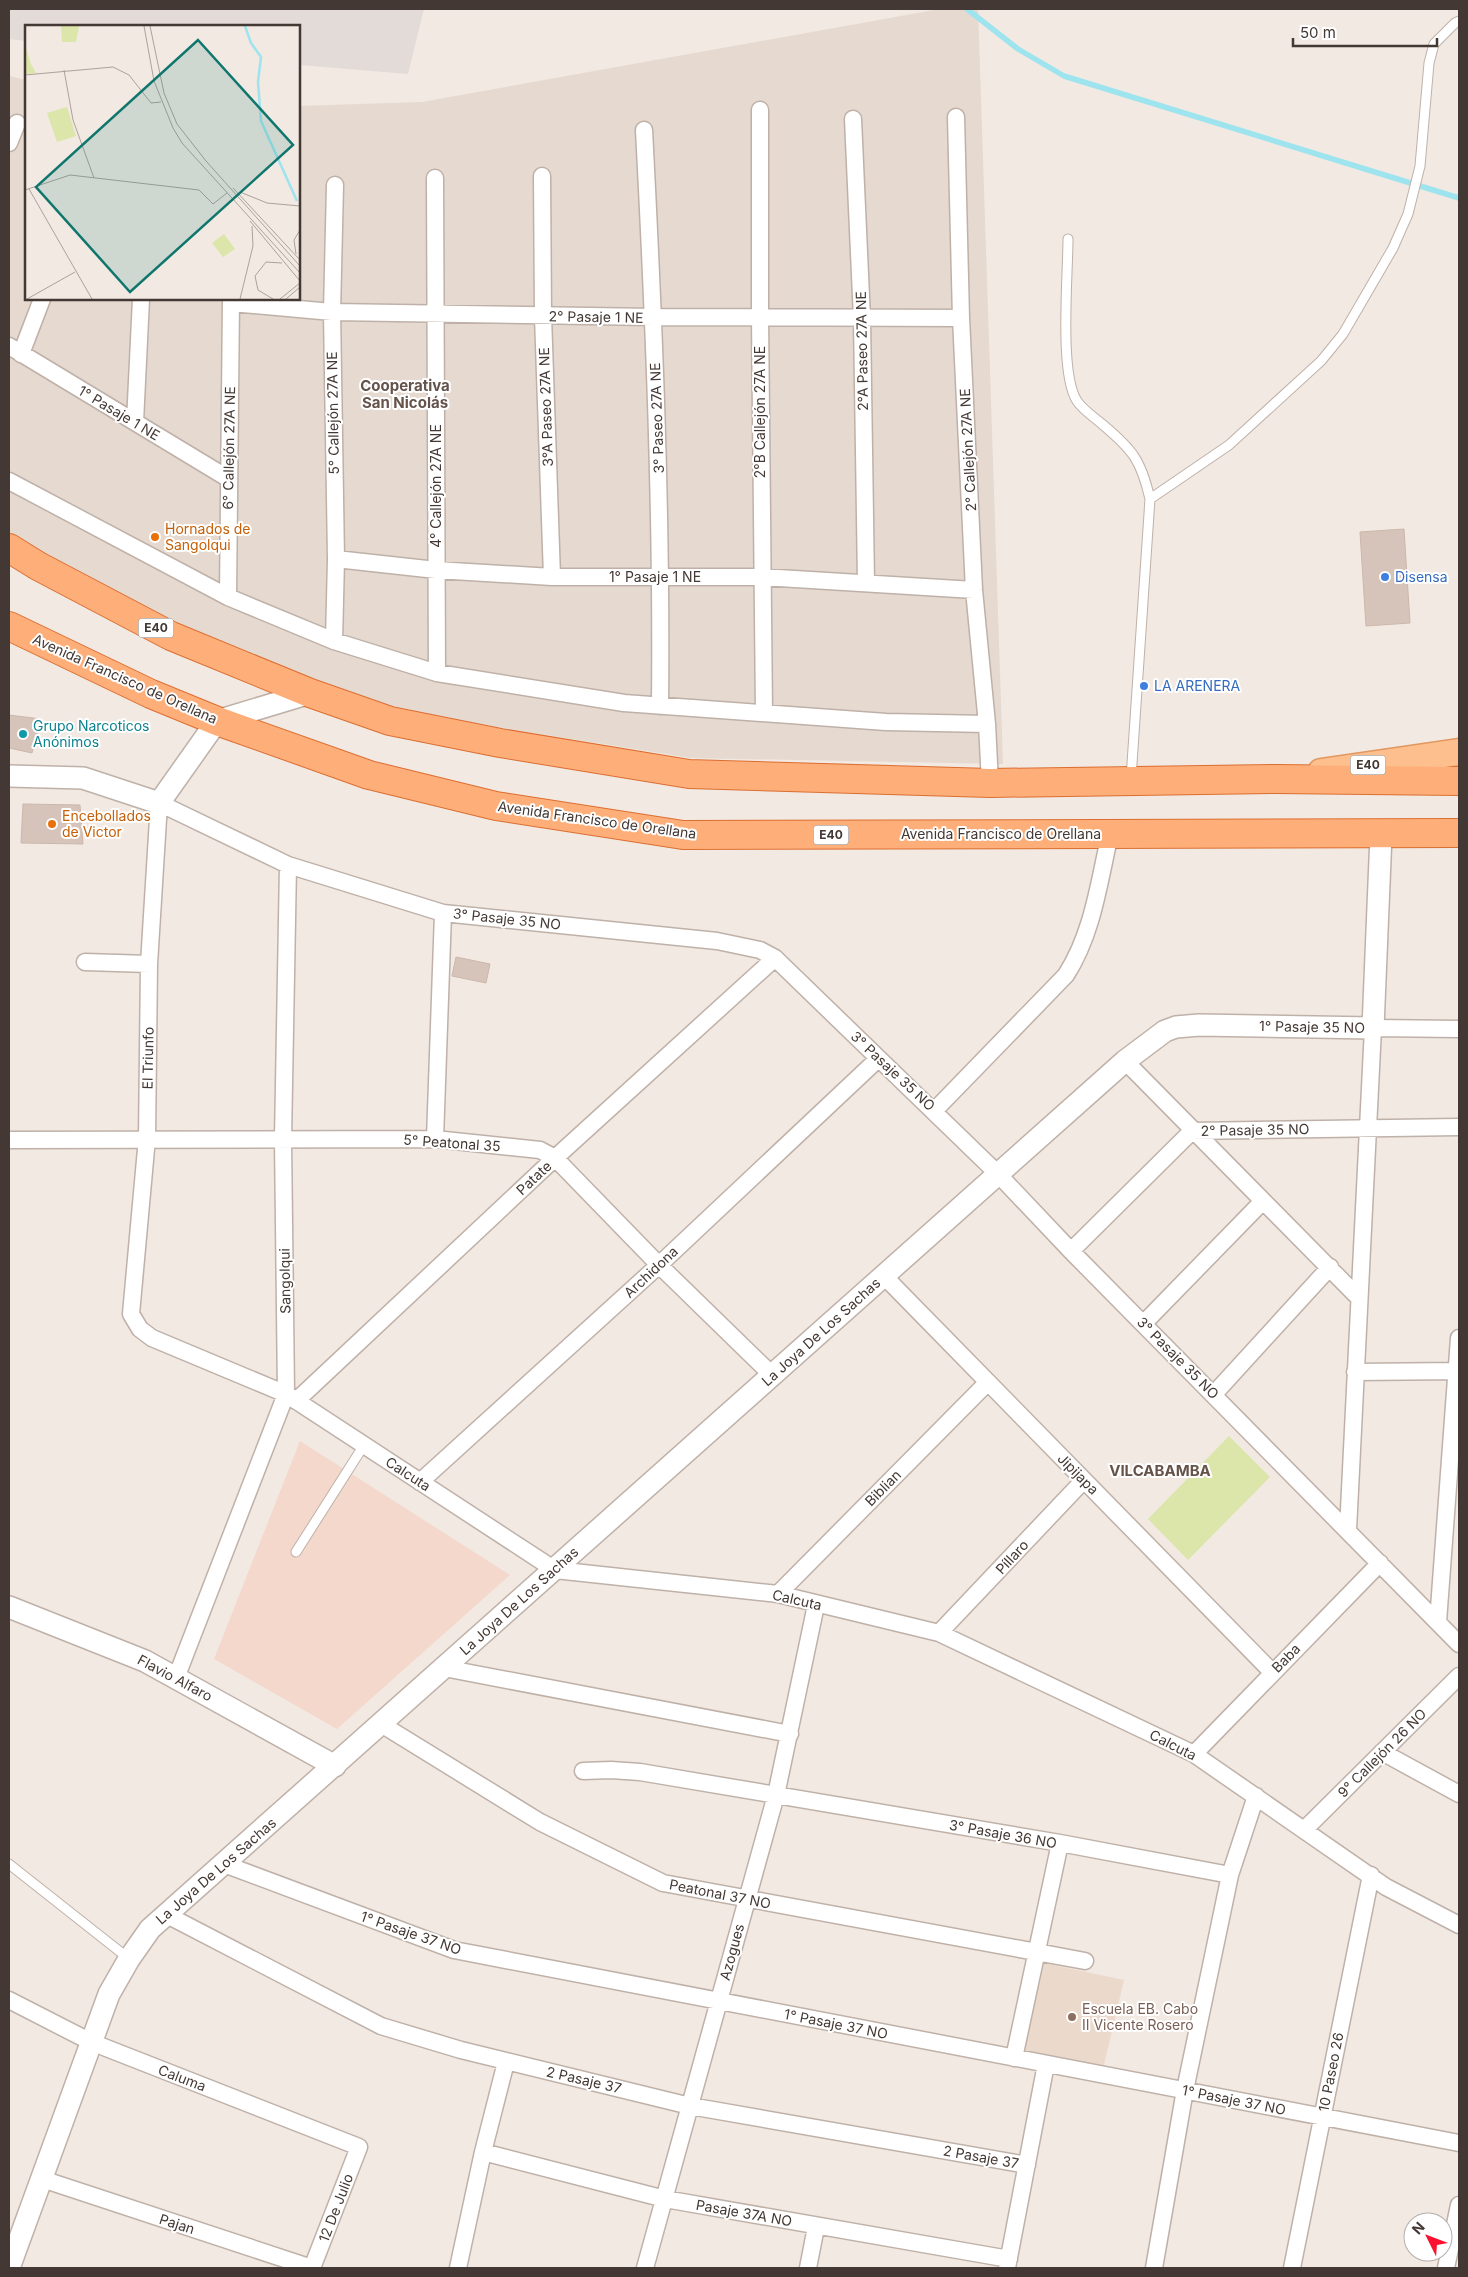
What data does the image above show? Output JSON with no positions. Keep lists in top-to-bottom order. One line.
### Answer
{"streets":{"highway":["E40","Avenida Francisco de Orellana"],"street":["2° Pasaje 1 NE","2°A Paseo 27A NE","3°A Paseo 27A NE","2°B Callejón 27A NE","1° Pasaje 1 NE","5° Callejón 27A NE","3° Paseo 27A NE","6° Callejón 27A NE","2° Callejón 27A NE","4° Callejón 27A NE","3° Pasaje 35 NO","1° Pasaje 35 NO","El Triunfo","2° Pasaje 35 NO","5° Peatonal 35","Patate","Archidona","Sangolqui","La Joya De Los Sachas","Calcuta","Jipijapa","Biblian","Píllaro","Baba","Flavio Alfaro","9° Callejón 26 NO","3° Pasaje 36 NO","Peatonal 37 NO","1° Pasaje 37 NO","Azogues","10 Paseo 26","Caluma","2 Pasaje 37","12 De Julio","Pasaje 37A NO","Pajan"]},"crossings":[["2° Pasaje 1 NE","2°A Paseo 27A NE"],["2° Pasaje 1 NE","3°A Paseo 27A NE"],["2° Pasaje 1 NE","2°B Callejón 27A NE"],["2° Pasaje 1 NE","5° Callejón 27A NE"],["2° Pasaje 1 NE","3° Paseo 27A NE"],["2° Pasaje 1 NE","6° Callejón 27A NE"],["2° Pasaje 1 NE","2° Callejón 27A NE"],["2° Pasaje 1 NE","4° Callejón 27A NE"],["2°A Paseo 27A NE","1° Pasaje 1 NE"],["3°A Paseo 27A NE","1° Pasaje 1 NE"],["2°B Callejón 27A NE","1° Pasaje 1 NE"],["1° Pasaje 1 NE","5° Callejón 27A NE"],["1° Pasaje 1 NE","3° Paseo 27A NE"],["1° Pasaje 1 NE","6° Callejón 27A NE"],["1° Pasaje 1 NE","2° Callejón 27A NE"],["1° Pasaje 1 NE","4° Callejón 27A NE"],["2° Callejón 27A NE","E40"],["3° Pasaje 35 NO","El Triunfo"],["3° Pasaje 35 NO","2° Pasaje 35 NO"],["3° Pasaje 35 NO","Patate"],["3° Pasaje 35 NO","Archidona"],["3° Pasaje 35 NO","Sangolqui"],["3° Pasaje 35 NO","La Joya De Los Sachas"],["3° Pasaje 35 NO","Baba"],["1° Pasaje 35 NO","La Joya De Los Sachas"],["El Triunfo","5° Peatonal 35"],["El Triunfo","Calcuta"],["5° Peatonal 35","Patate"],["5° Peatonal 35","Archidona"],["5° Peatonal 35","Sangolqui"],["5° Peatonal 35","La Joya De Los Sachas"],["Patate","Sangolqui"],["Patate","Calcuta"],["Archidona","Calcuta"],["Sangolqui","Calcuta"],["Sangolqui","Flavio Alfaro"],["La Joya De Los Sachas","Calcuta"],["La Joya De Los Sachas","Jipijapa"],["La Joya De Los Sachas","Flavio Alfaro"],["La Joya De Los Sachas","Peatonal 37 NO"],["La Joya De Los Sachas","1° Pasaje 37 NO"],["La Joya De Los Sachas","Caluma"],["La Joya De Los Sachas","2 Pasaje 37"],["La Joya De Los Sachas","Pajan"],["Calcuta","Biblian"],["Calcuta","Píllaro"],["Calcuta","Baba"],["Calcuta","9° Callejón 26 NO"],["Calcuta","Azogues"],["Calcuta","10 Paseo 26"],["Jipijapa","Biblian"],["Jipijapa","Píllaro"],["Jipijapa","Baba"],["3° Pasaje 36 NO","Azogues"],["Peatonal 37 NO","Azogues"],["1° Pasaje 37 NO","Azogues"],["1° Pasaje 37 NO","10 Paseo 26"],["Azogues","2 Pasaje 37"],["Azogues","Pasaje 37A NO"],["Caluma","12 De Julio"],["12 De Julio","Pajan"]],"districts":["Cooperativa San Nicolás","VILCABAMBA"],"places":["Hornados de Sangolqui","Disensa","LA ARENERA","Grupo Narcoticos Anónimos","Encebollados de Victor","Escuela EB. Cabo II Vicente Rosero"],"scale_bar":"50 m","north":"top left"}
